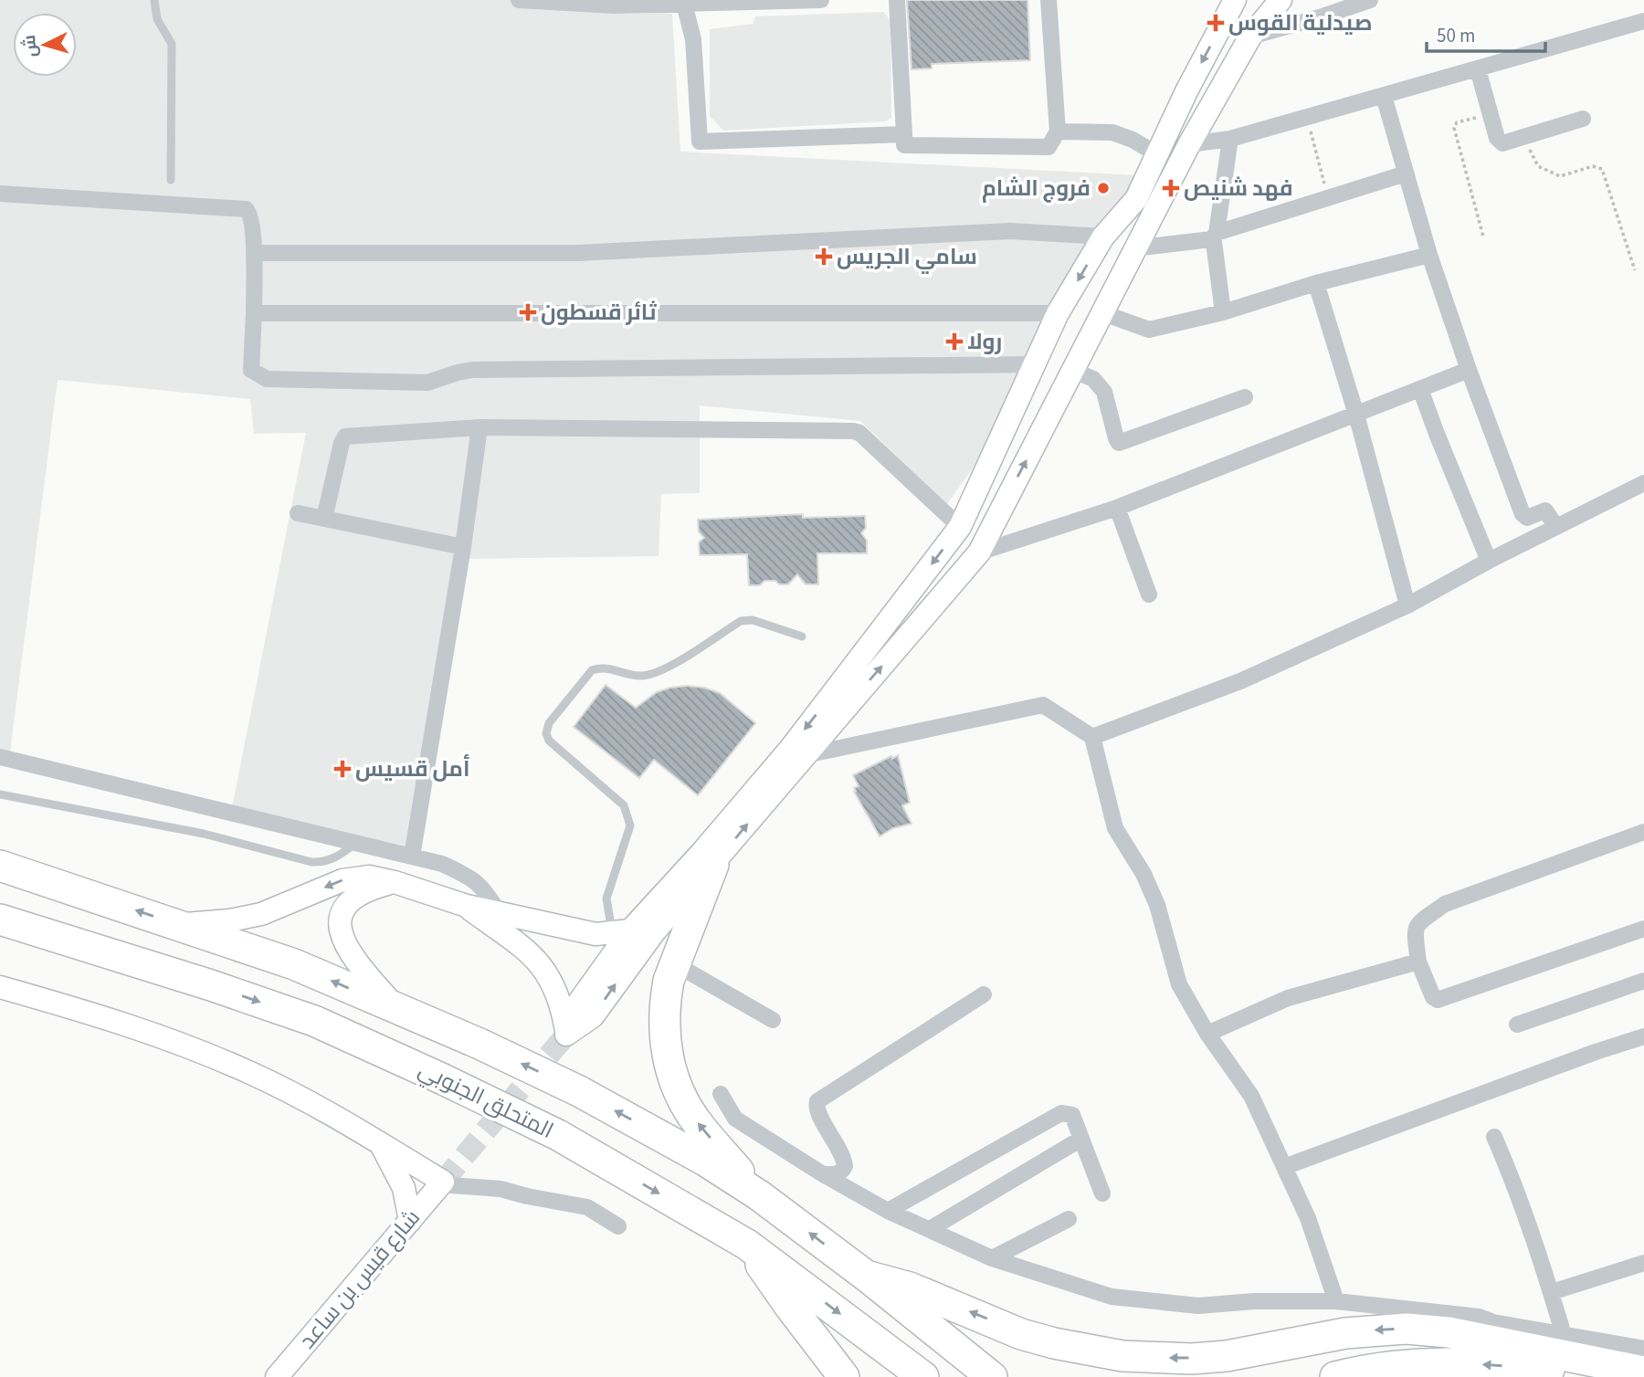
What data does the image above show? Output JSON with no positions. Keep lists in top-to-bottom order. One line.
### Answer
{"streets":{"highway":["المتحلق الجنوبي"],"main road":["شارع قيس بن ساعد"]},"places":{"health":["صيدلية القوس","فهد شنيص","سامي الجريس","ثائر قسطون","رولا","أمل قسيس"],"other":["فروج الشام"]},"scale_bar":"50 m","north":"left"}
